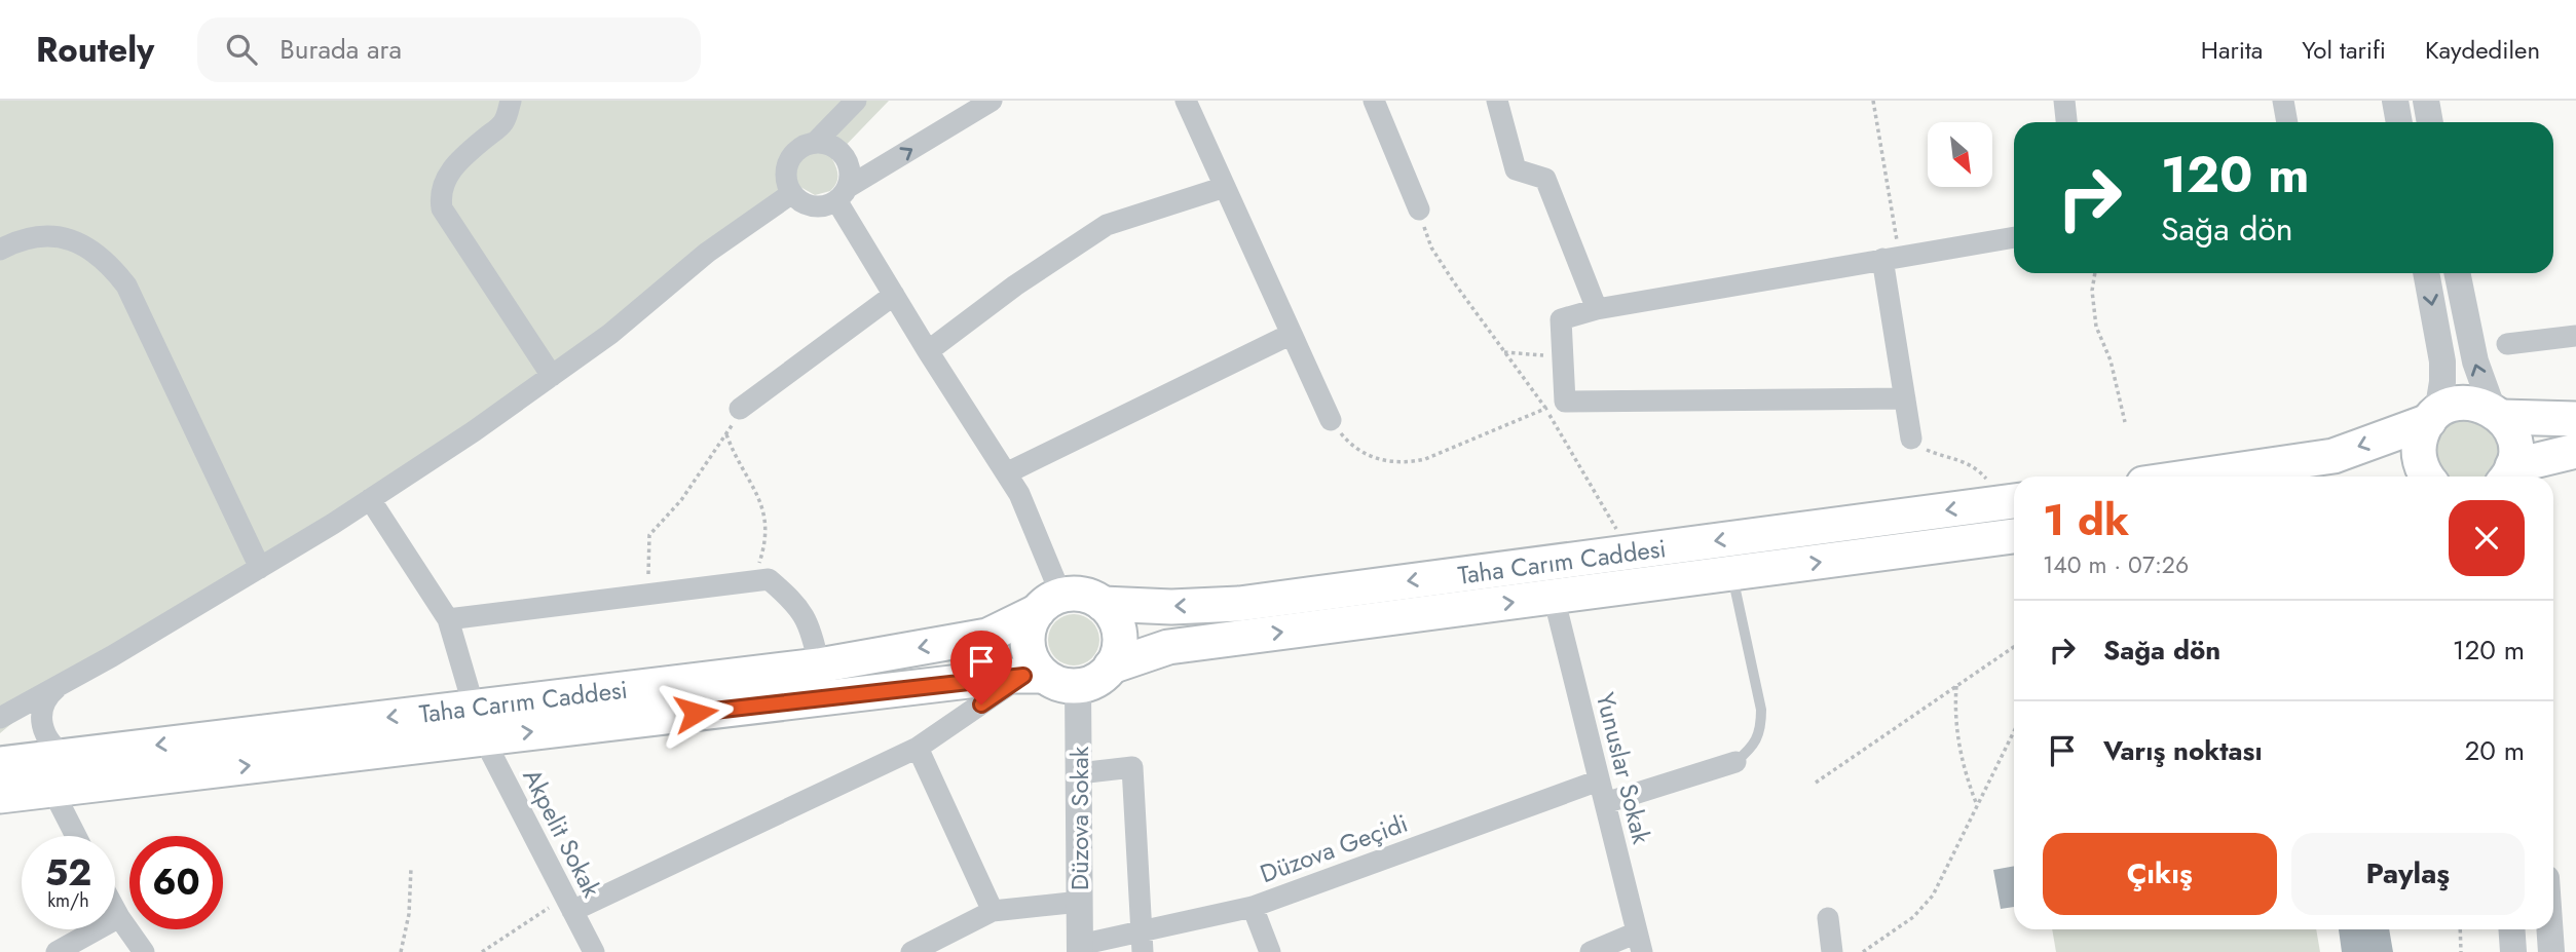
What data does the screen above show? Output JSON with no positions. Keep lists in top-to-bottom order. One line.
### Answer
{"streets":{"main road":["Taha Carım Caddesi"],"street":["Yunuslar Sokak","Düzova Sokak","Akpelit Sokak","Düzova Geçidi"]},"crossings":[["Taha Carım Caddesi","Yunuslar Sokak"],["Taha Carım Caddesi","Düzova Sokak"],["Taha Carım Caddesi","Akpelit Sokak"],["Yunuslar Sokak","Düzova Geçidi"],["Düzova Sokak","Düzova Geçidi"]],"north":"bottom right","page":{"header":"Routely","search":"Burada ara","nav":["Harita","Yol tarifi","Kaydedilen"],"turn":["120 m","Sağa dön"],"heading":["1 dk","140 m · 07:26"],"list":[{"name":"Sağa dön","value":"120 m"},{"name":"Varış noktası","value":"20 m"}],"buttons":["Çıkış","Paylaş"],"speed":"52 km/h","limit":"60"}}
